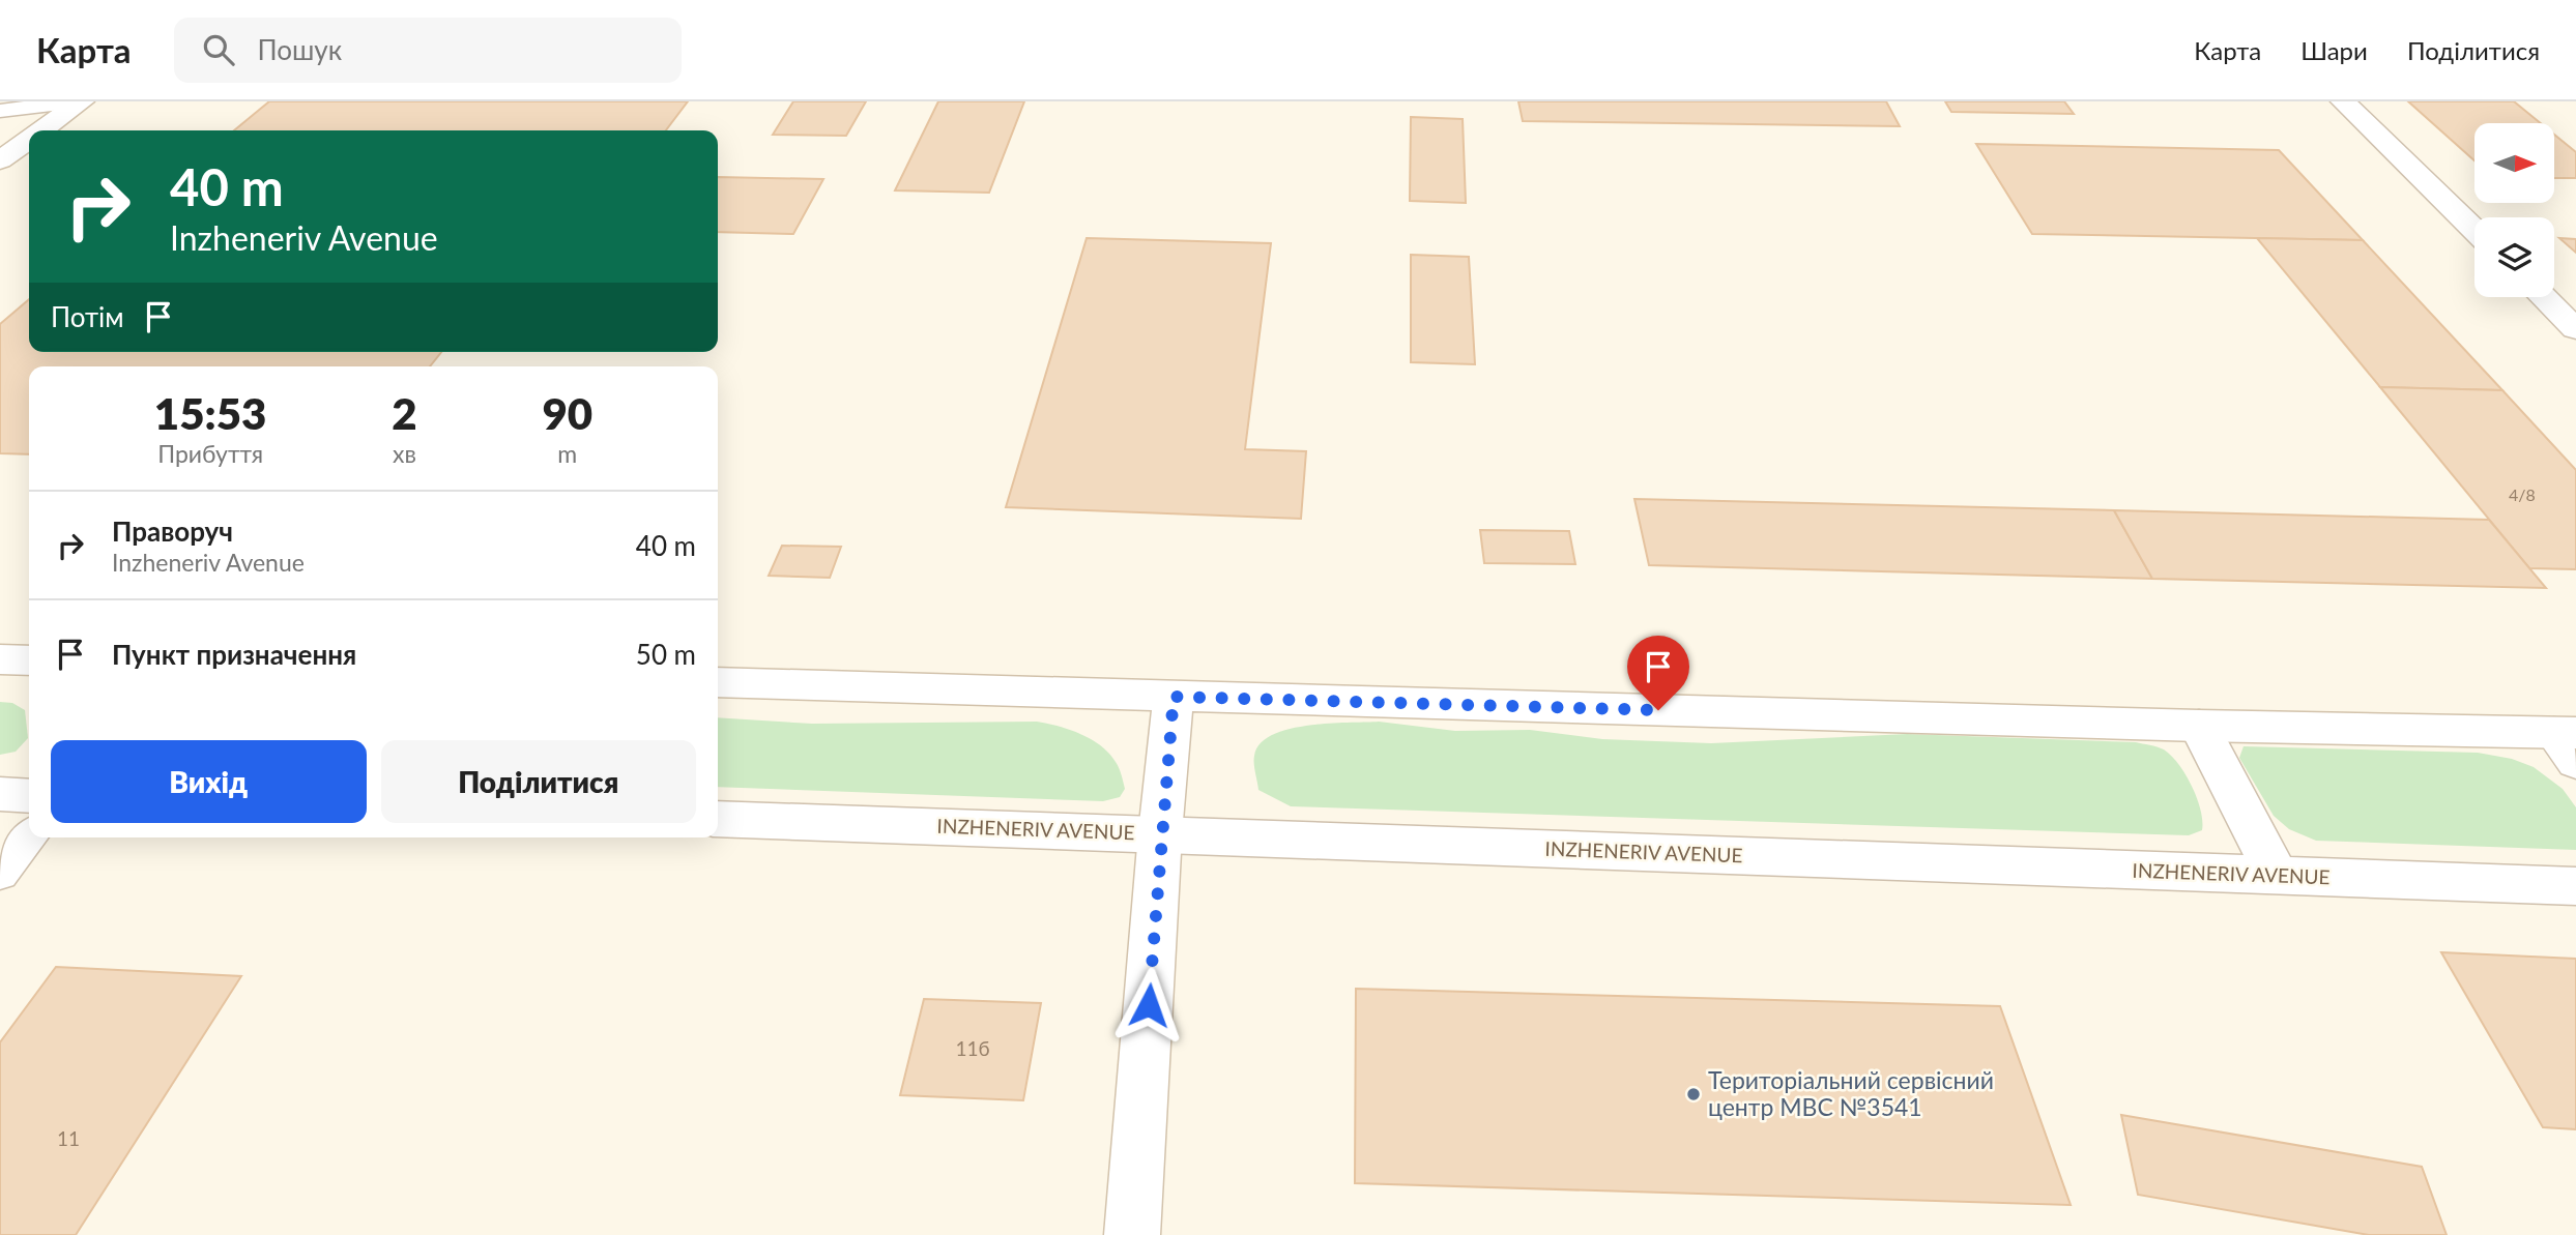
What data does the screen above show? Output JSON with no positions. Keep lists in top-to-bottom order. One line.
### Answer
{"streets":{"street":["INZHENERIV AVENUE"]},"places":["Територіальний сервісний центр МВС №3541"],"house_numbers":["4/8","11б","11"],"north":"right","page":{"header":"Карта","search":"Пошук","nav":["Карта","Шари","Поділитися"],"turn":["40 m","Inzheneriv Avenue"],"then":"Потім","eta":["15:53","Прибуття","2","хв","90","m"],"list":[{"name":"Праворуч","note":"Inzheneriv Avenue","value":"40 m"},{"name":"Пункт призначення","value":"50 m"}],"buttons":["Вихід","Поділитися"]}}
